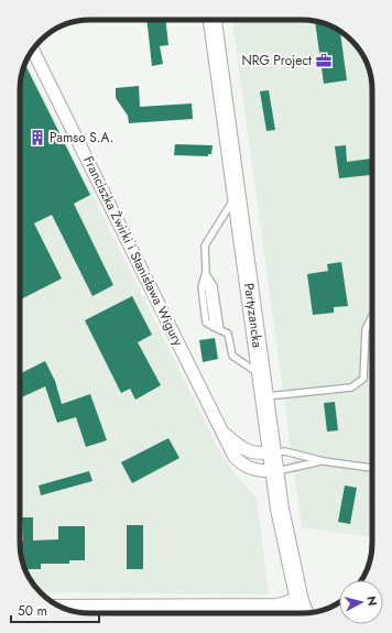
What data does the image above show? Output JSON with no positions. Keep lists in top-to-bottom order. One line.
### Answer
{"streets":{"main road":["Partyzancka"],"street":["Franciszka Żwirki i Stanisława Wigury"]},"crossings":[["Franciszka Żwirki i Stanisława Wigury","Partyzancka"]],"places":{"office":["NRG Project"],"building":["Pamso S.A."]},"scale_bar":"50 m","north":"right"}
